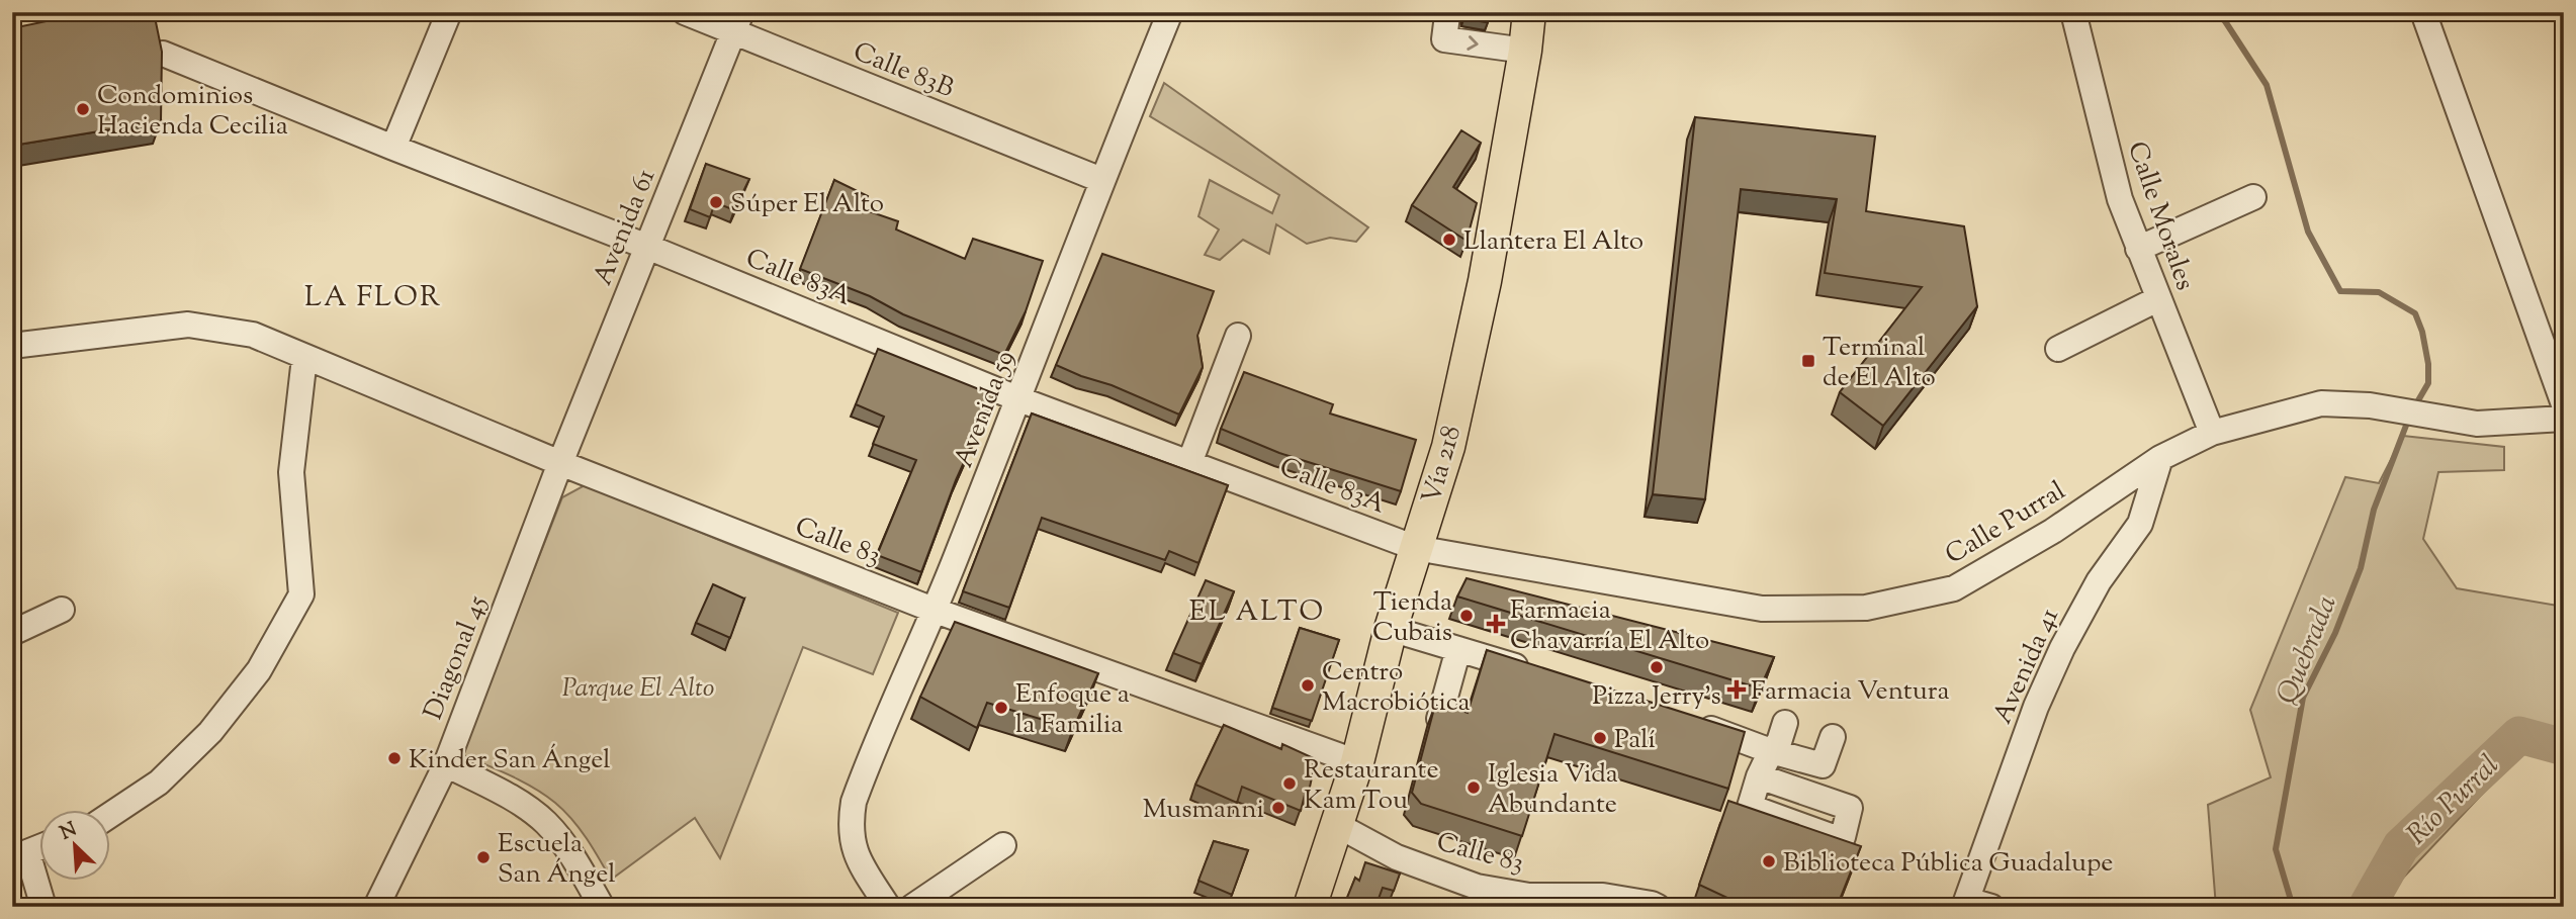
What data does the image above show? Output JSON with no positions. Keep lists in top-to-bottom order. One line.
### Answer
{"streets":{"main road":["Vía 218"],"street":["Calle 83B","Calle Morales","Avenida 61","Calle 83A","Avenida 59","Calle Purral","Calle 83","Diagonal 45","Avenida 41"]},"crossings":[["Calle 83B","Avenida 61"],["Calle 83B","Avenida 59"],["Calle Morales","Calle Purral"],["Avenida 61","Calle 83A"],["Avenida 61","Calle 83"],["Avenida 61","Diagonal 45"],["Calle 83A","Avenida 59"],["Calle 83A","Vía 218"],["Calle 83A","Calle Purral"],["Avenida 59","Calle 83"],["Vía 218","Calle Purral"],["Vía 218","Calle 83"],["Calle Purral","Avenida 41"],["Calle 83","Diagonal 45"]],"districts":["LA FLOR","EL ALTO"],"water":["Quebrada","Río Purral"],"parks":["Parque El Alto"],"places":{"other":["Condominios Hacienda Cecilia","Súper El Alto","Llantera El Alto","Tienda Cubais","Pizza Jerry's","Centro Macrobiótica","Enfoque a la Familia","Palí","Kinder San Ángel","Restaurante Kam Tou","Iglesia Vida Abundante","Musmanni","Escuela San Ángel","Biblioteca Pública Guadalupe"],"transit":["Terminal de El Alto"],"health":["Farmacia Chavarría El Alto","Farmacia Ventura"]},"north":"top left"}
